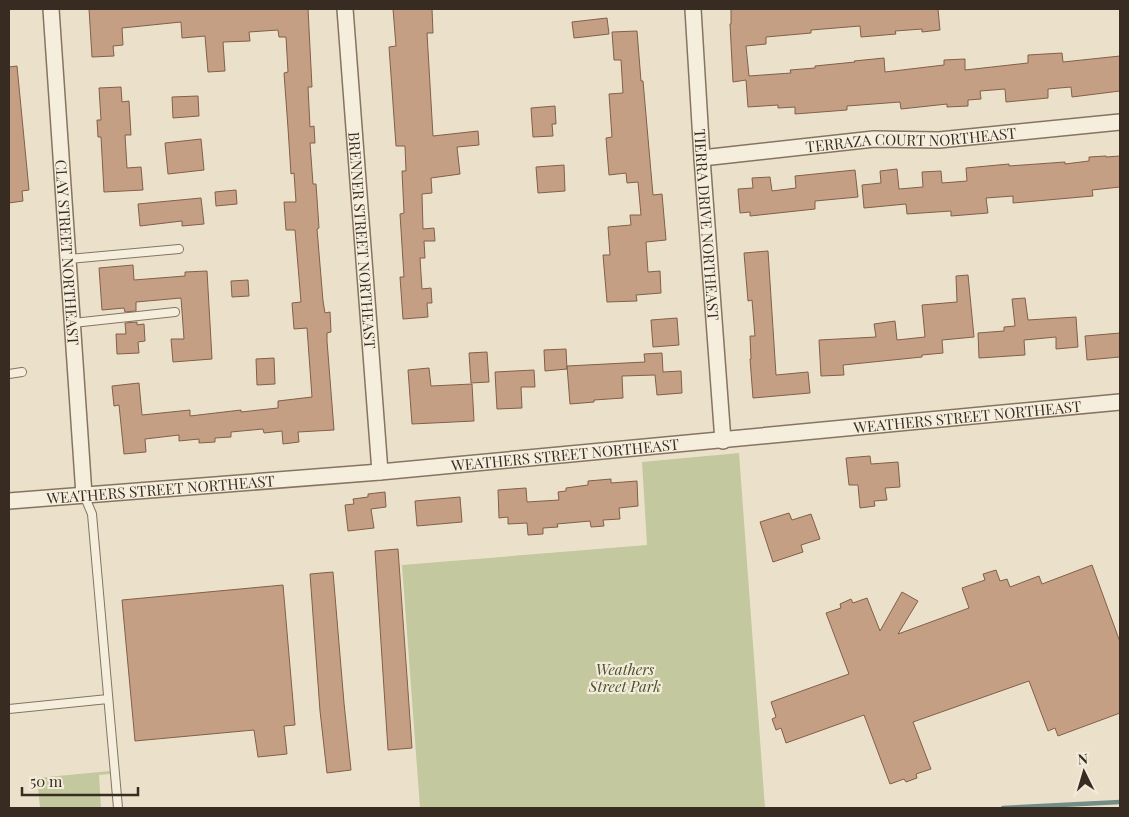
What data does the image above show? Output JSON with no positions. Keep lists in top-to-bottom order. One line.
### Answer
{"streets":{"street":["TERRAZA COURT NORTHEAST","TIERRA DRIVE NORTHEAST","BRENNER STREET NORTHEAST","CLAY STREET NORTHEAST","WEATHERS STREET NORTHEAST"]},"crossings":[["TERRAZA COURT NORTHEAST","TIERRA DRIVE NORTHEAST"],["TIERRA DRIVE NORTHEAST","WEATHERS STREET NORTHEAST"],["BRENNER STREET NORTHEAST","WEATHERS STREET NORTHEAST"],["CLAY STREET NORTHEAST","WEATHERS STREET NORTHEAST"]],"parks":["Weathers Street Park"],"scale_bar":"50 m","north":"top"}
